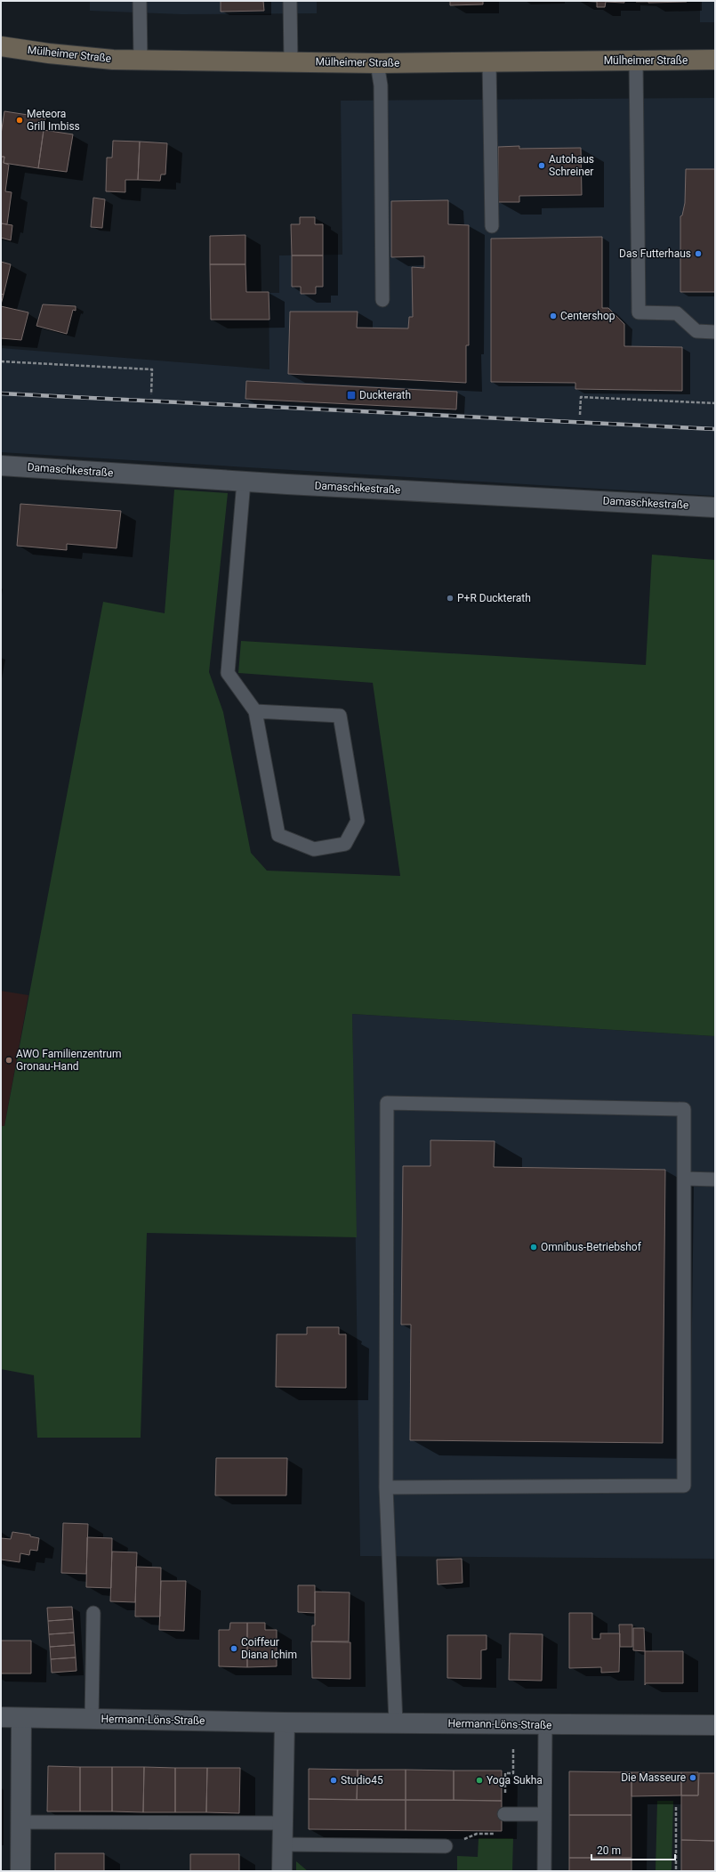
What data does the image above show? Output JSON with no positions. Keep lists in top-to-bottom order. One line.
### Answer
{"streets":{"main road":["Mülheimer Straße"],"street":["Damaschkestraße","Hermann-Löns-Straße"]},"places":{"other":["Meteora Grill Imbiss","Autohaus Schreiner","Das Futterhaus","Centershop","P+R Duckterath","AWO Familienzentrum Gronau-Hand","Omnibus-Betriebshof","Coiffeur Diana Ichim","Die Masseure","Studio45","Yoga Sukha"],"transit":["Duckterath"]},"scale_bar":"20 m"}
